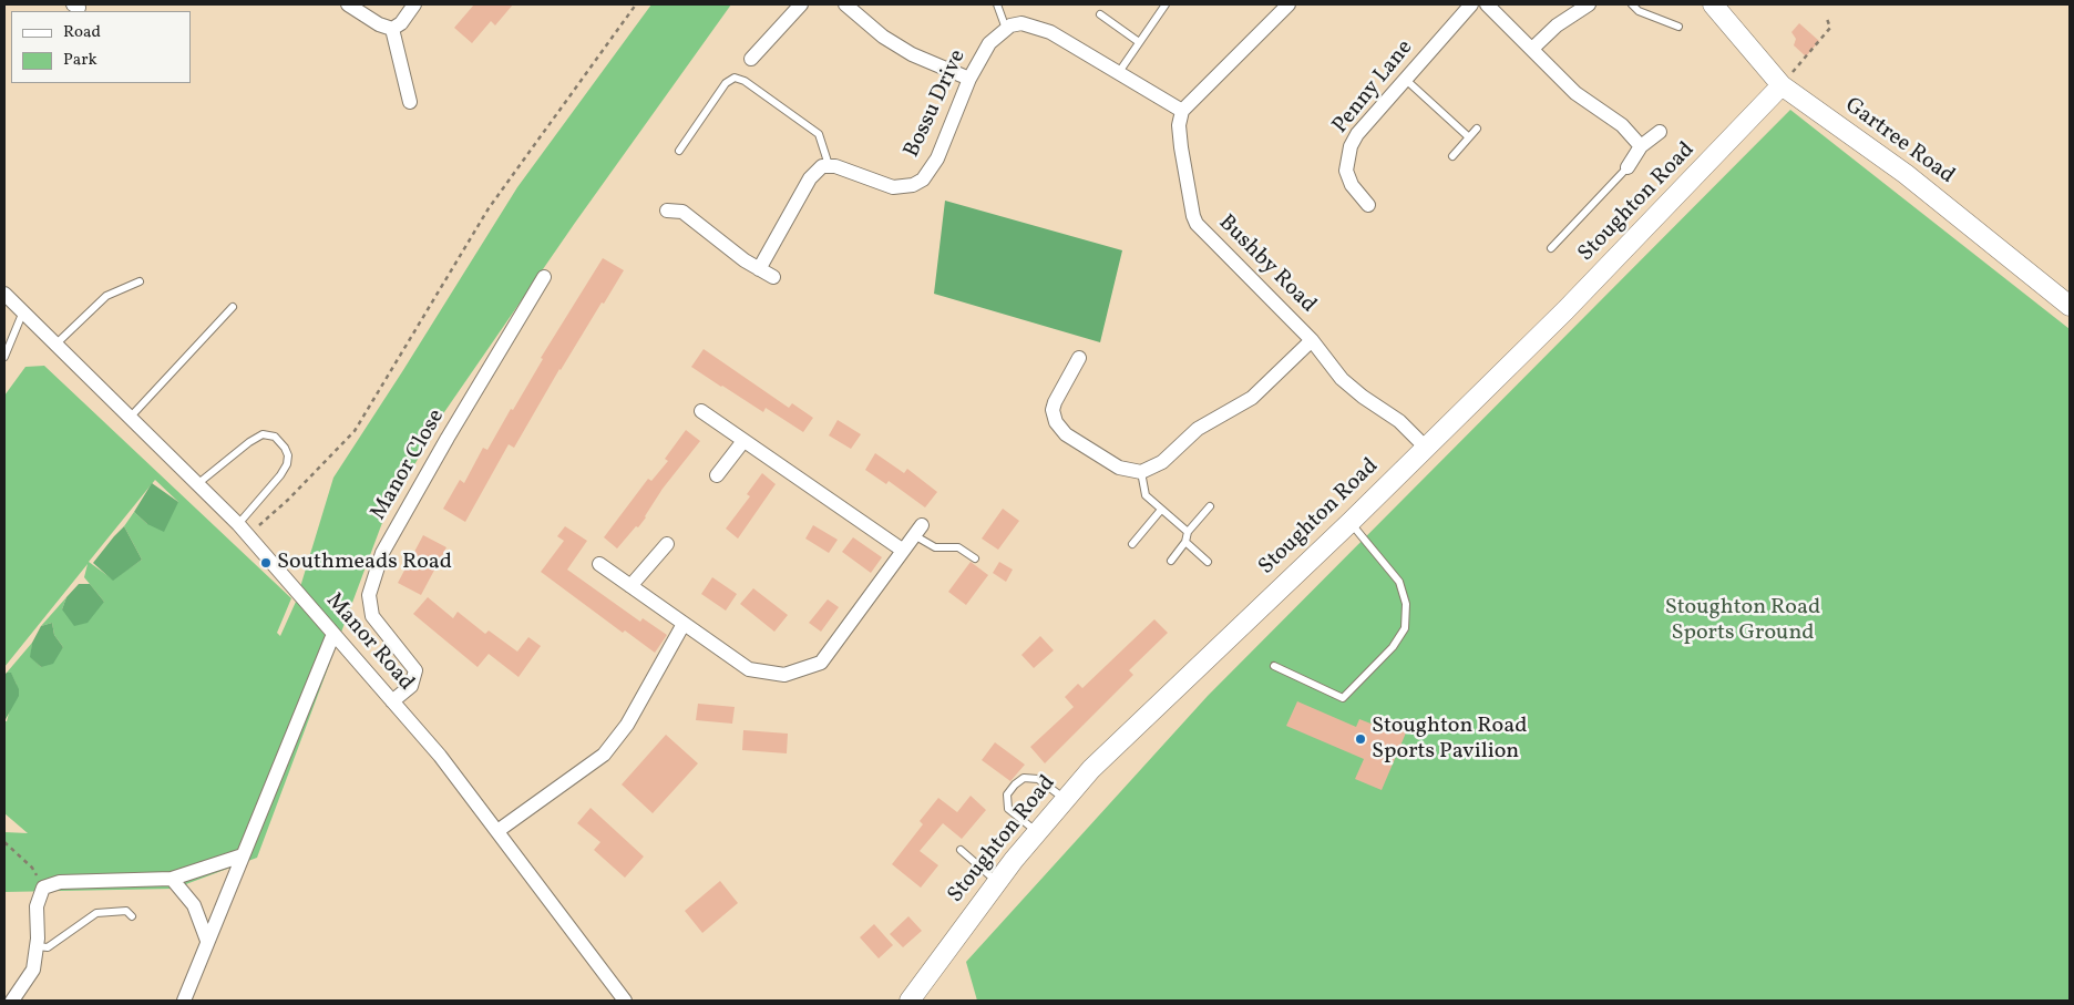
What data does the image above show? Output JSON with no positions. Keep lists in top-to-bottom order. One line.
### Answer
{"streets":{"main road":["Gartree Road","Stoughton Road"],"street":["Penny Lane","Bossu Drive","Bushby Road","Manor Close","Manor Road"]},"crossings":[["Gartree Road","Stoughton Road"],["Stoughton Road","Bushby Road"],["Manor Close","Manor Road"]],"parks":["Stoughton Road Sports Ground"],"places":["Southmeads Road","Stoughton Road Sports Pavilion"],"legend":["Road","Park"]}
